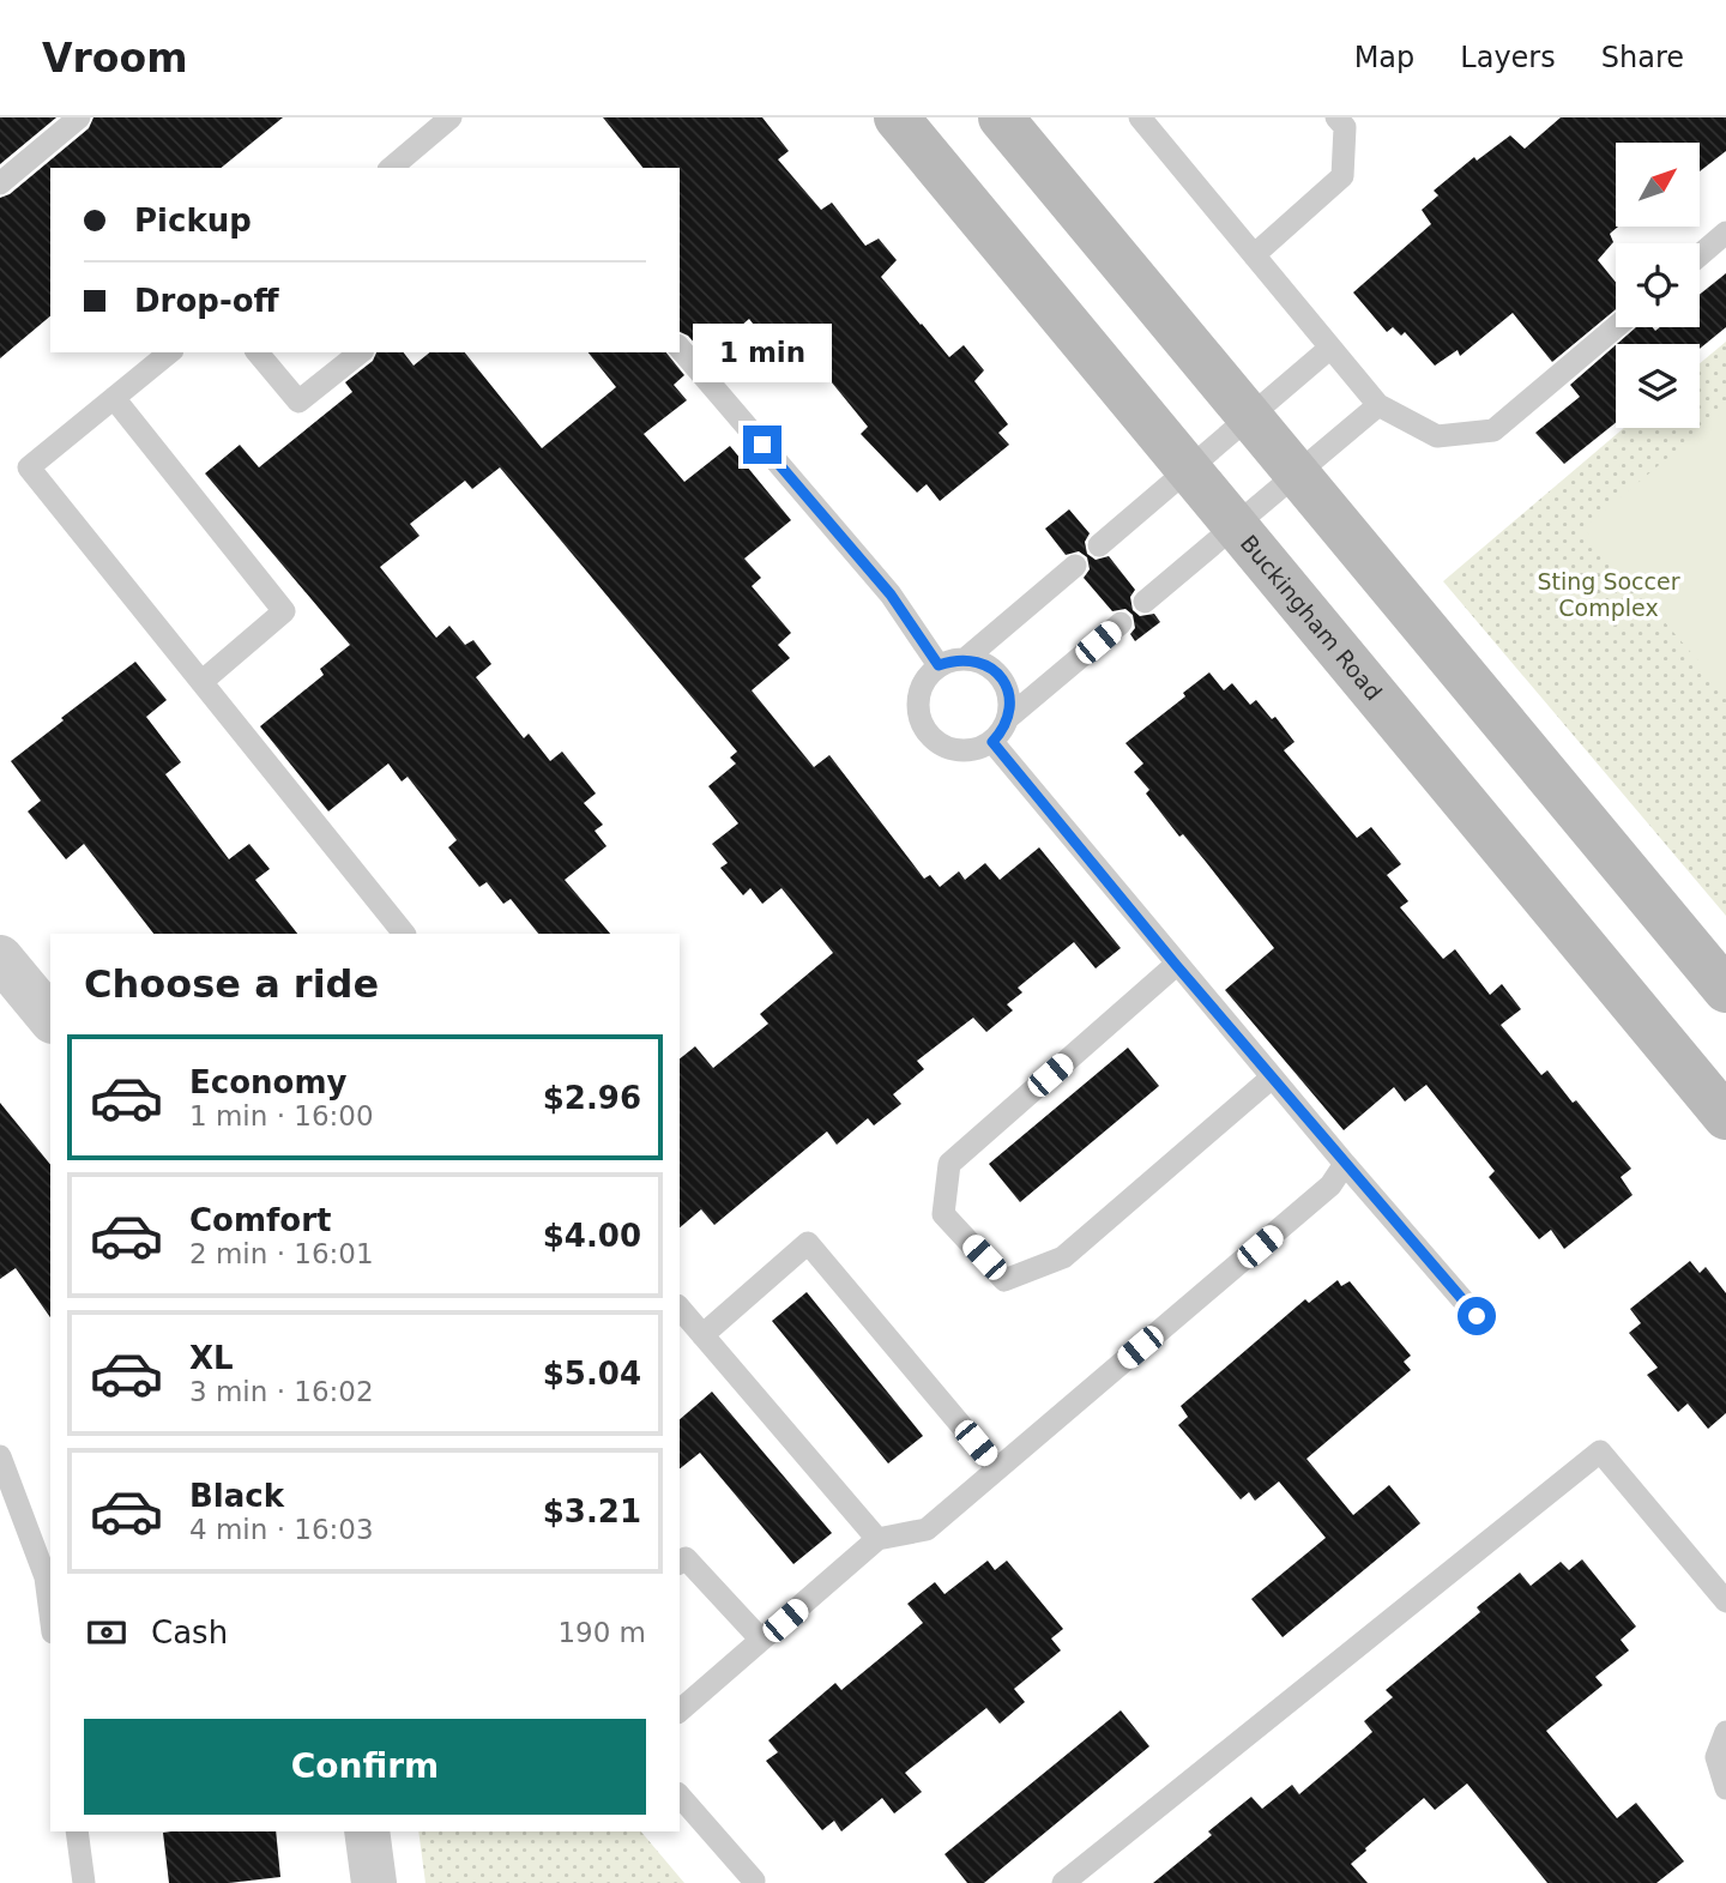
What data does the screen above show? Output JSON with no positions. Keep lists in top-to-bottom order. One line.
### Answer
{"streets":{"street":["Buckingham Road"]},"parks":["Sting Soccer Complex"],"north":"top right","page":{"header":"Vroom","nav":["Map","Layers","Share"],"banner":["Pickup","Drop-off"],"bubble":"1 min","heading":"Choose a ride","list":[{"name":"Economy","note":"1 min · 16:00","value":"$2.96"},{"name":"Comfort","note":"2 min · 16:01","value":"$4.00"},{"name":"XL","note":"3 min · 16:02","value":"$5.04"},{"name":"Black","note":"4 min · 16:03","value":"$3.21"}],"pay":["Cash","190 m"],"buttons":"Confirm"}}
